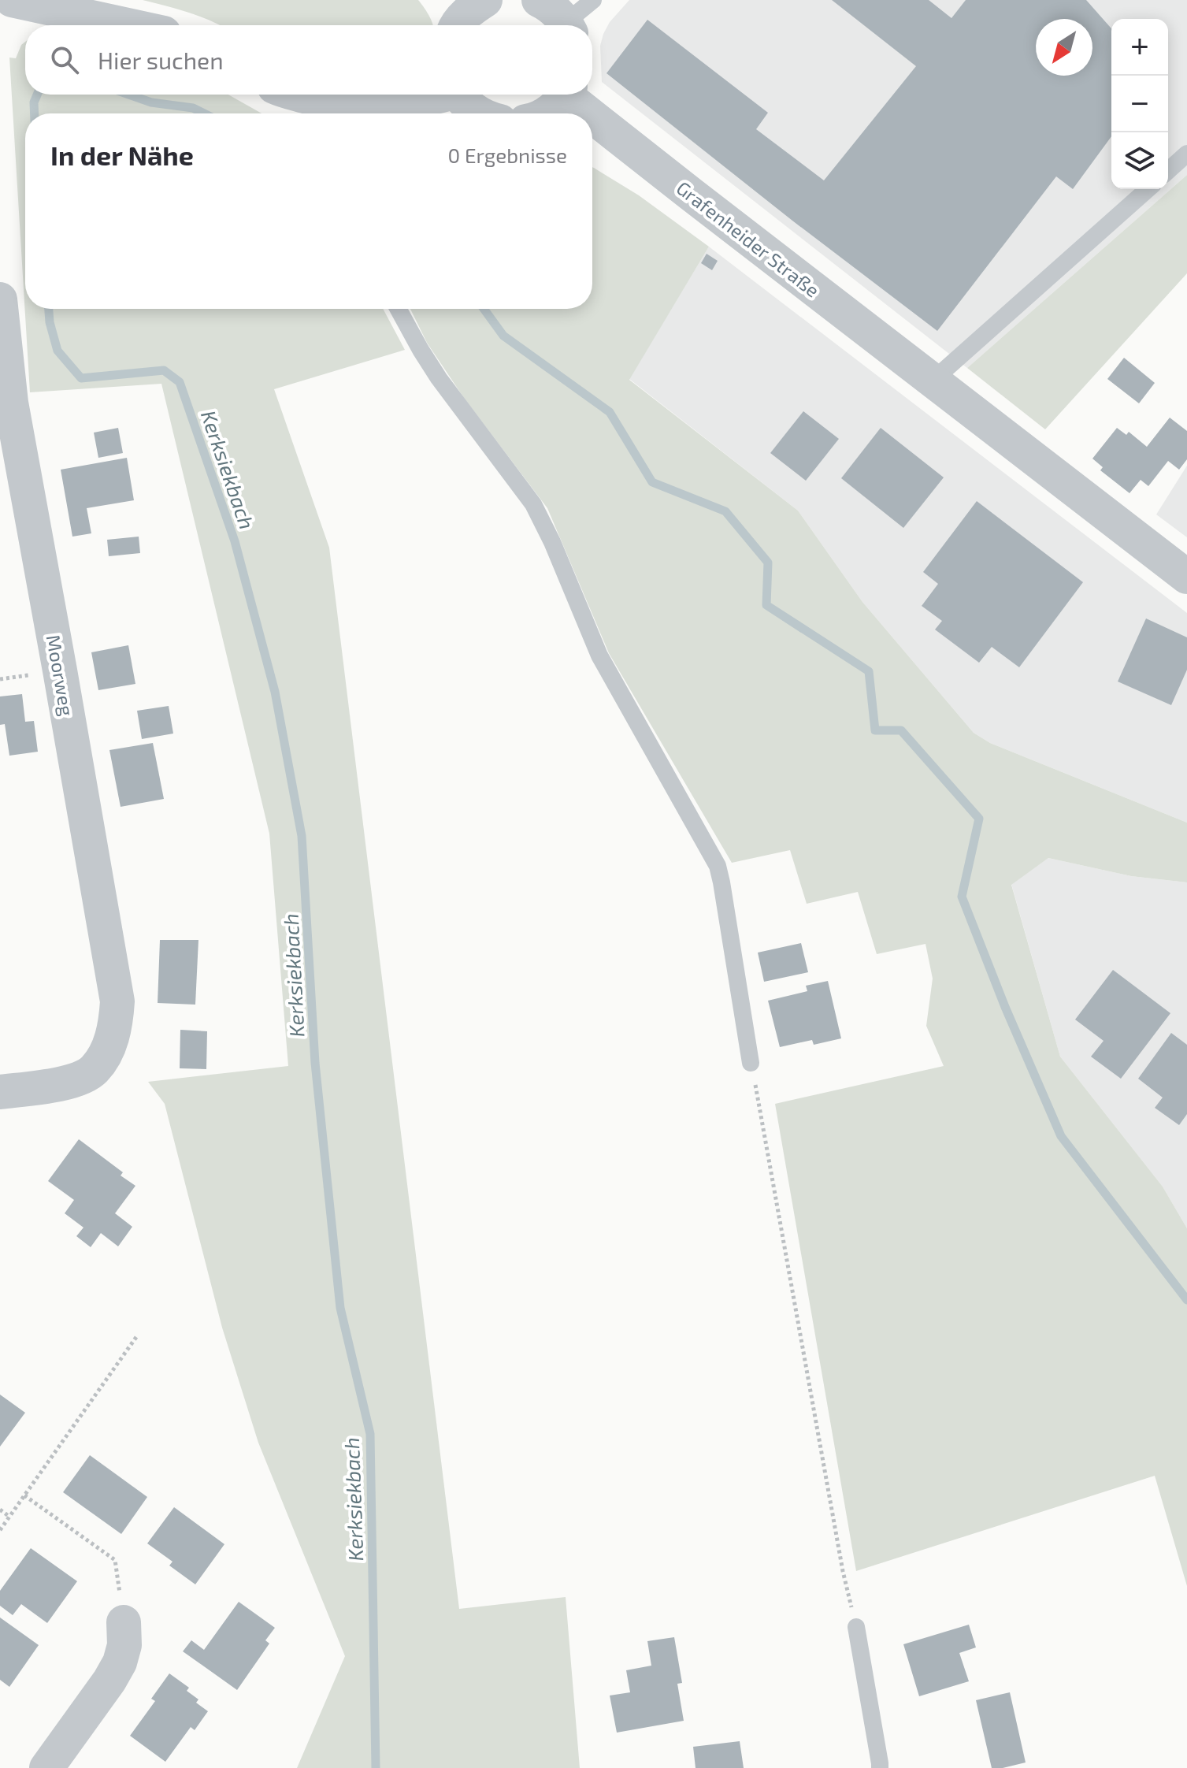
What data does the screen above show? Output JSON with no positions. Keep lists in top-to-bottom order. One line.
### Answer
{"streets":{"street":["Grafenheider Straße","Moorweg"]},"water":["Kerksiekbach"],"north":"bottom left","page":{"map_buttons":["+","−"],"search":"Hier suchen","heading":["In der Nähe","0 Ergebnisse"]}}
